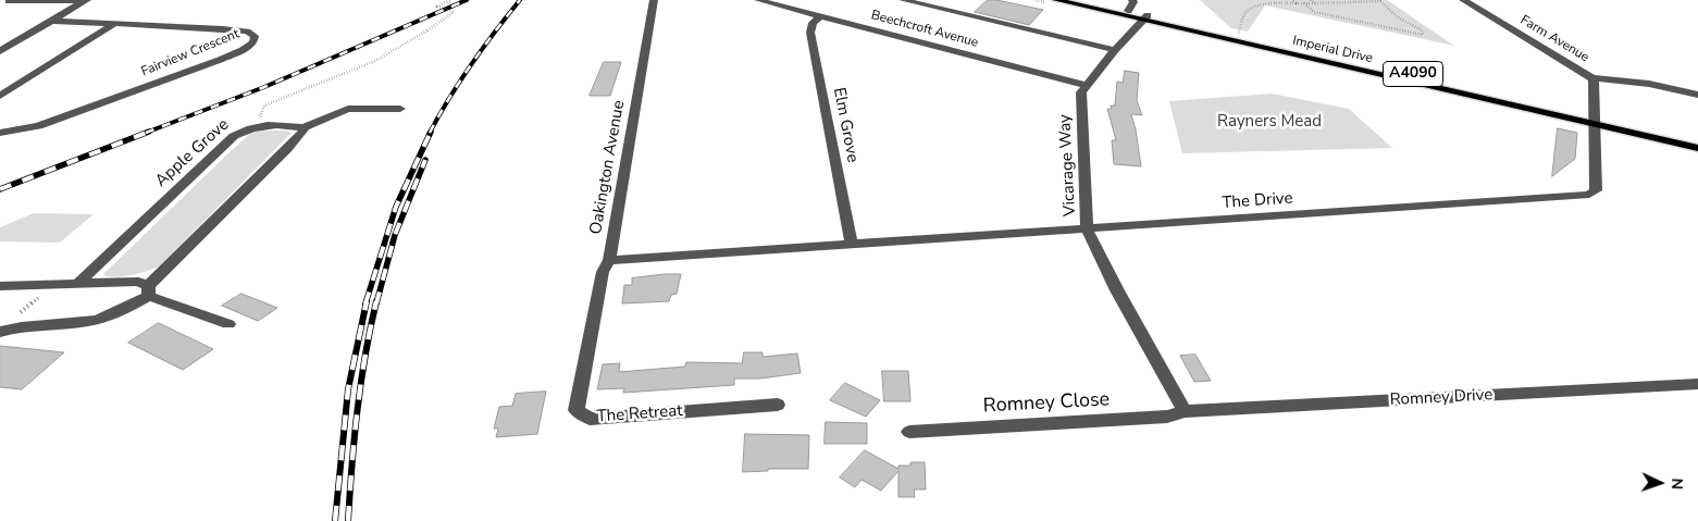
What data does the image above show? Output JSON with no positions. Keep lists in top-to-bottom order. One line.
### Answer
{"streets":{"main road":["Imperial Drive","A4090"],"street":["Beechcroft Avenue","Farm Avenue","Fairview Crescent","Elm Grove","Apple Grove","Vicarage Way","Oakington Avenue","The Drive","Romney Drive","Romney Close","The Retreat"]},"crossings":[["Beechcroft Avenue","Elm Grove"],["Beechcroft Avenue","Vicarage Way"],["Farm Avenue","Imperial Drive"],["Farm Avenue","The Drive"],["Imperial Drive","The Drive"],["Elm Grove","The Drive"],["Vicarage Way","The Drive"],["Vicarage Way","Romney Drive"],["Vicarage Way","Romney Close"],["Oakington Avenue","The Drive"],["Oakington Avenue","The Retreat"],["Romney Drive","Romney Close"]],"parks":["Rayners Mead"],"north":"right"}
